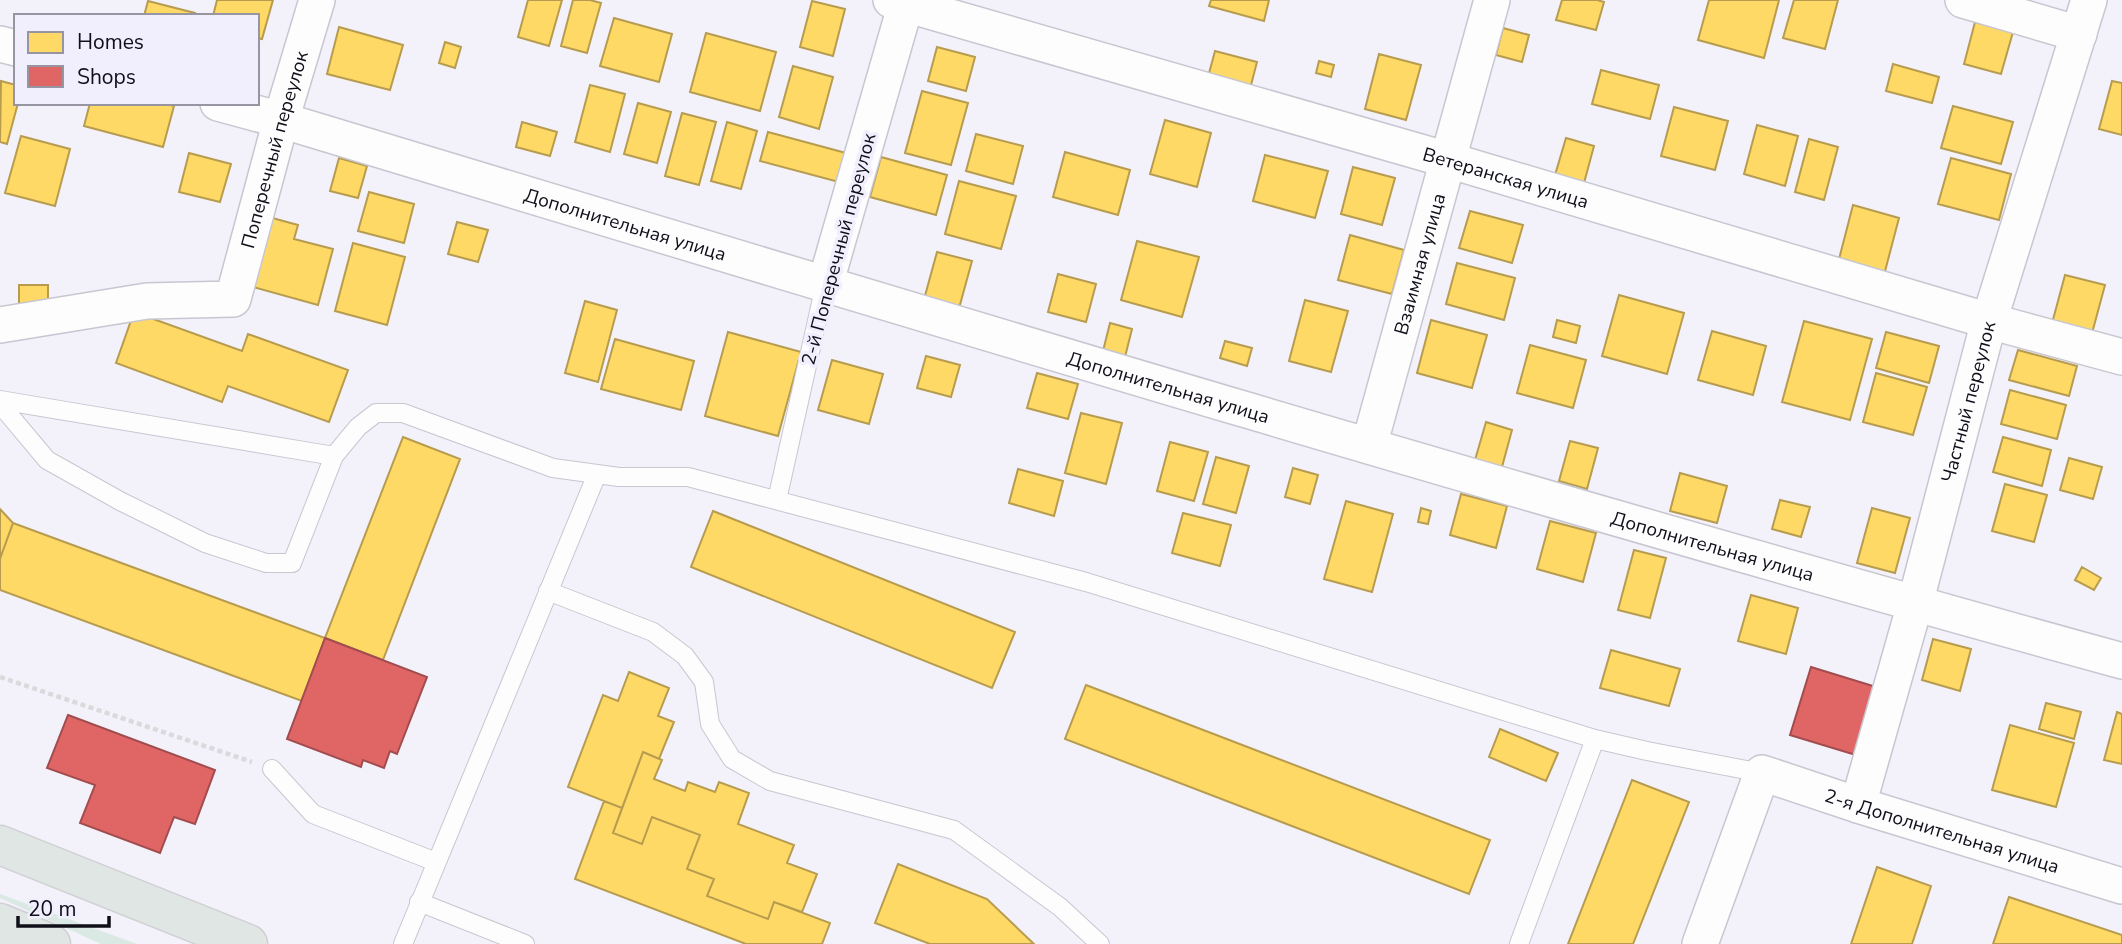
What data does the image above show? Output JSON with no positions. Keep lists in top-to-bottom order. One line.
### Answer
{"streets":{"street":["Поперечный переулок","Ветеранская улица","Дополнительная улица","2-й Поперечный переулок","Взаимная улица","Частный переулок","2-я Дополнительная улица"]},"crossings":[["Поперечный переулок","Дополнительная улица"],["Ветеранская улица","2-й Поперечный переулок"],["Ветеранская улица","Взаимная улица"],["Ветеранская улица","Частный переулок"],["Дополнительная улица","2-й Поперечный переулок"],["Дополнительная улица","Взаимная улица"],["Дополнительная улица","Частный переулок"],["Частный переулок","2-я Дополнительная улица"]],"legend":["Homes","Shops"],"scale_bar":"20 m"}
